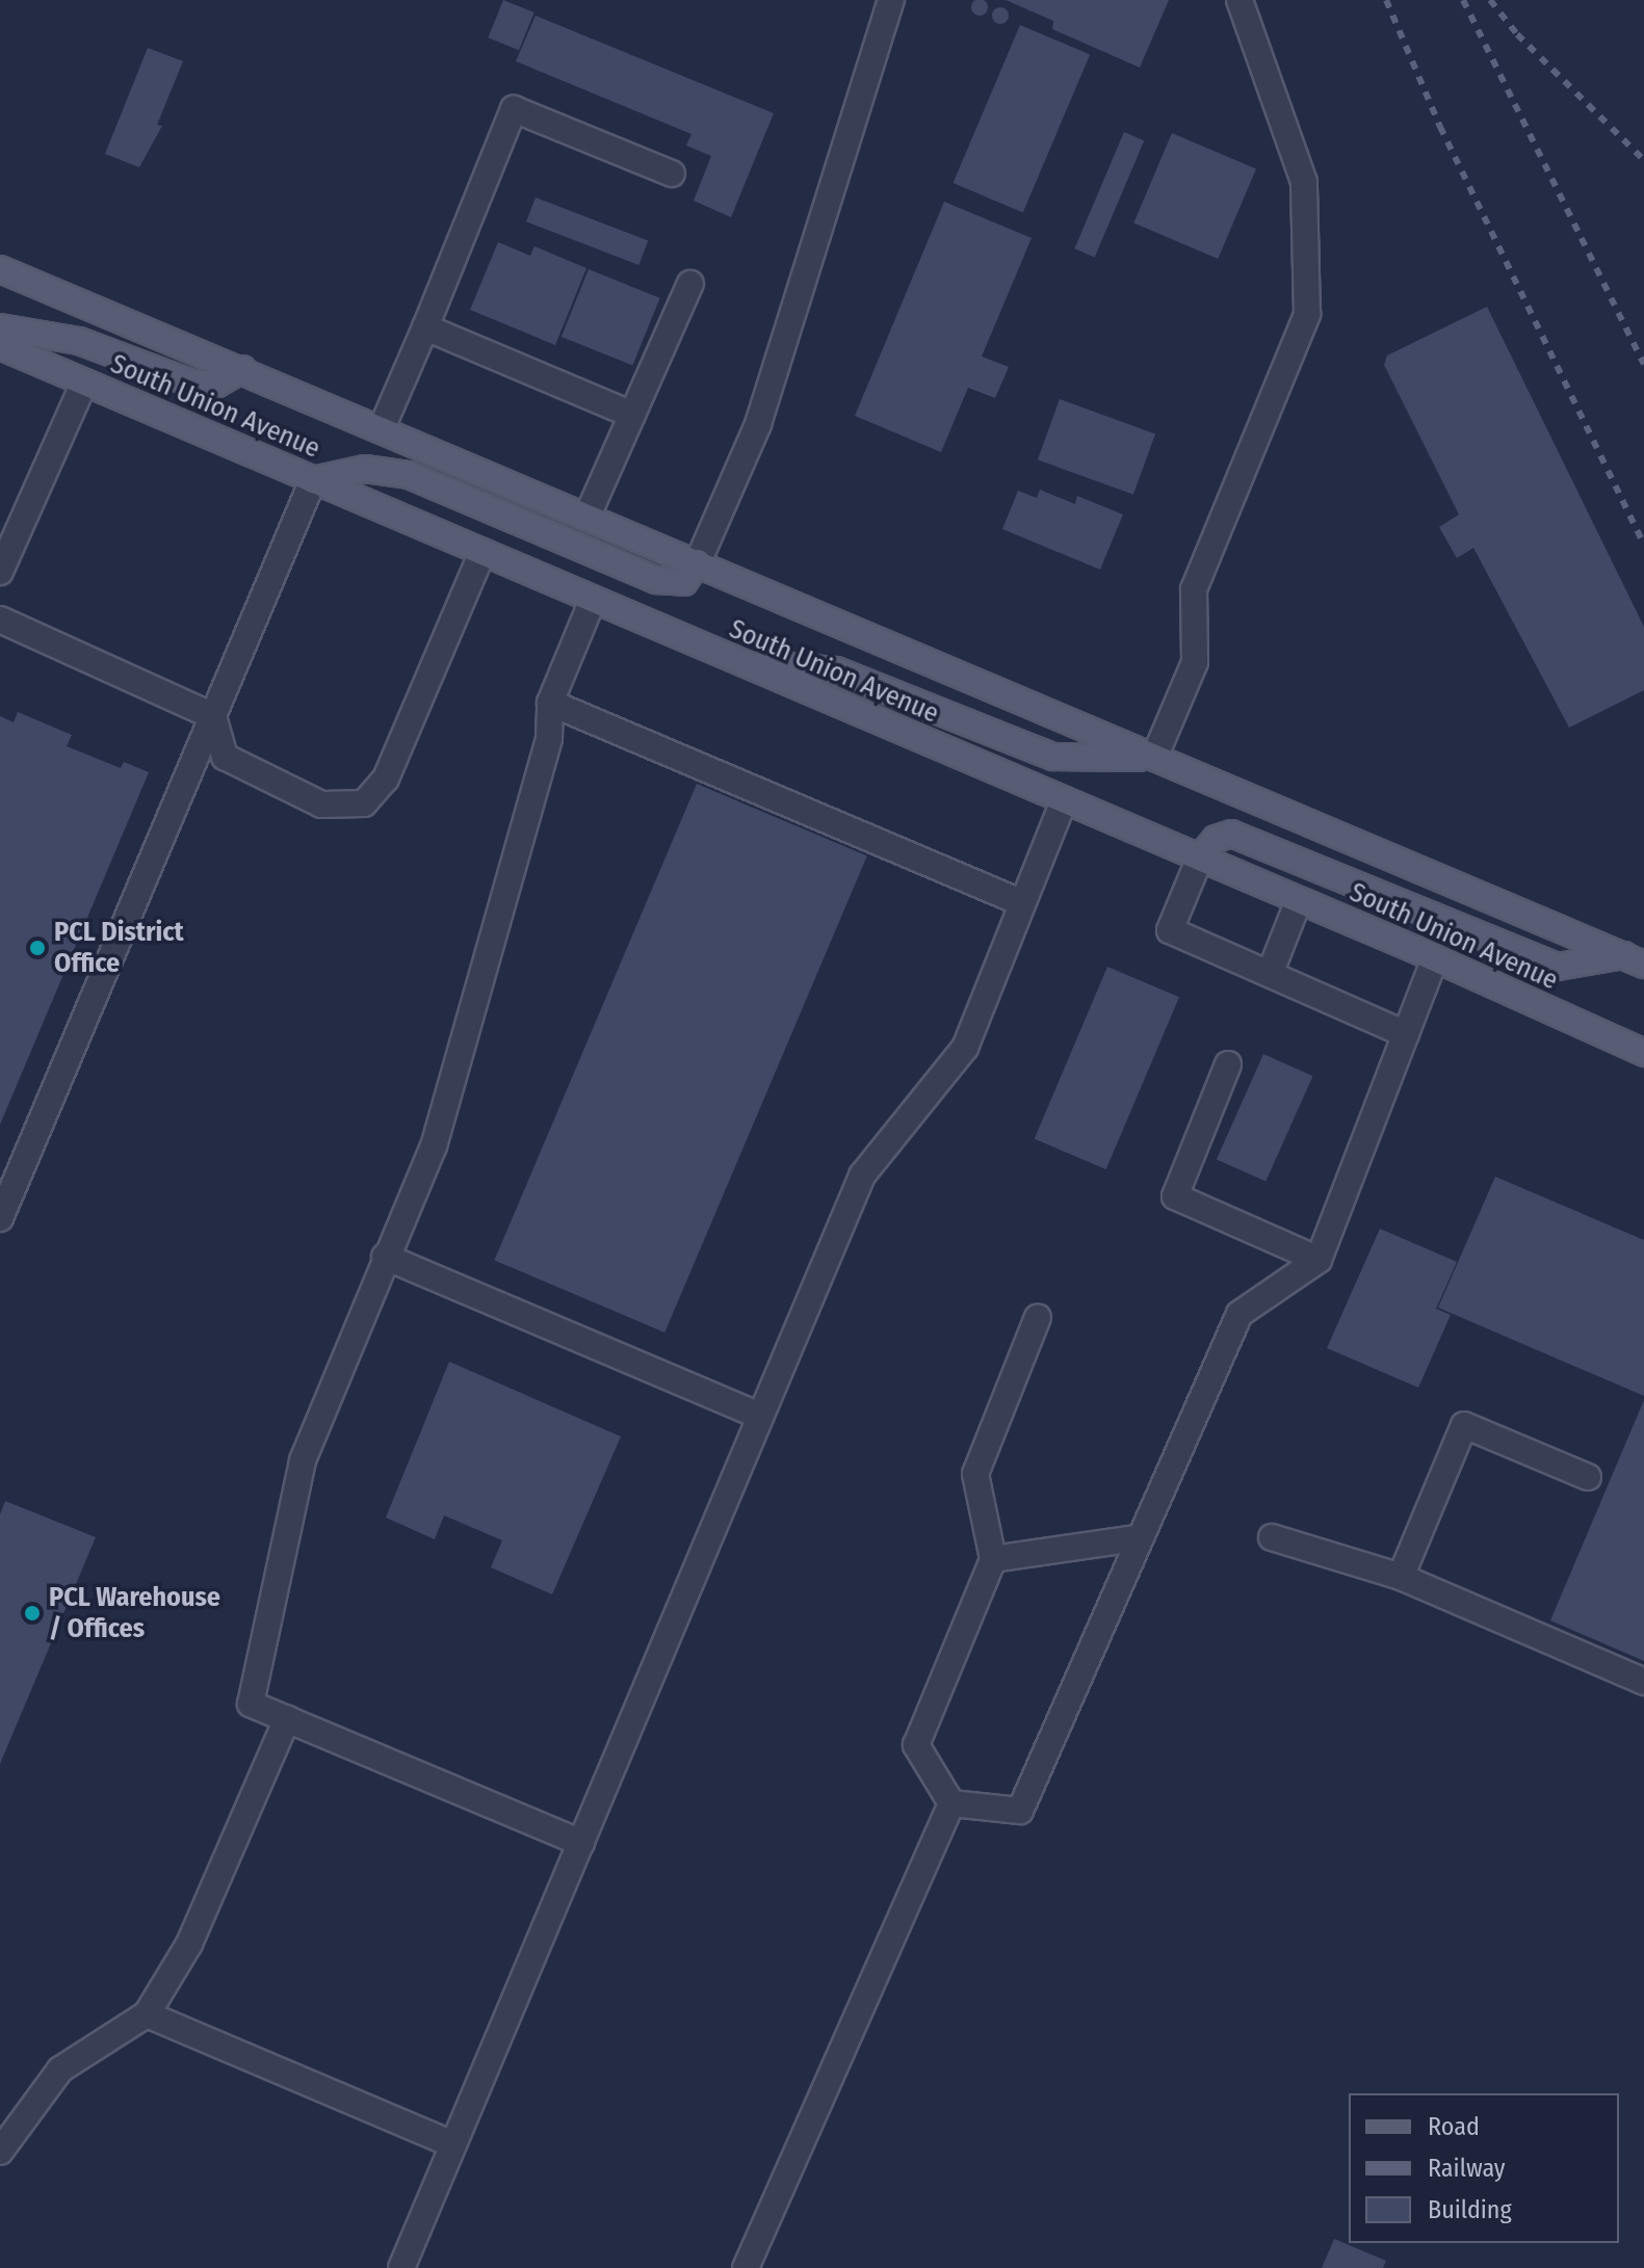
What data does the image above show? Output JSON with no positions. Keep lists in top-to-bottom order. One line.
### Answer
{"streets":{"main road":["South Union Avenue"]},"places":["PCL District Office","PCL Warehouse / Offices"],"legend":["Road","Railway","Building"]}
